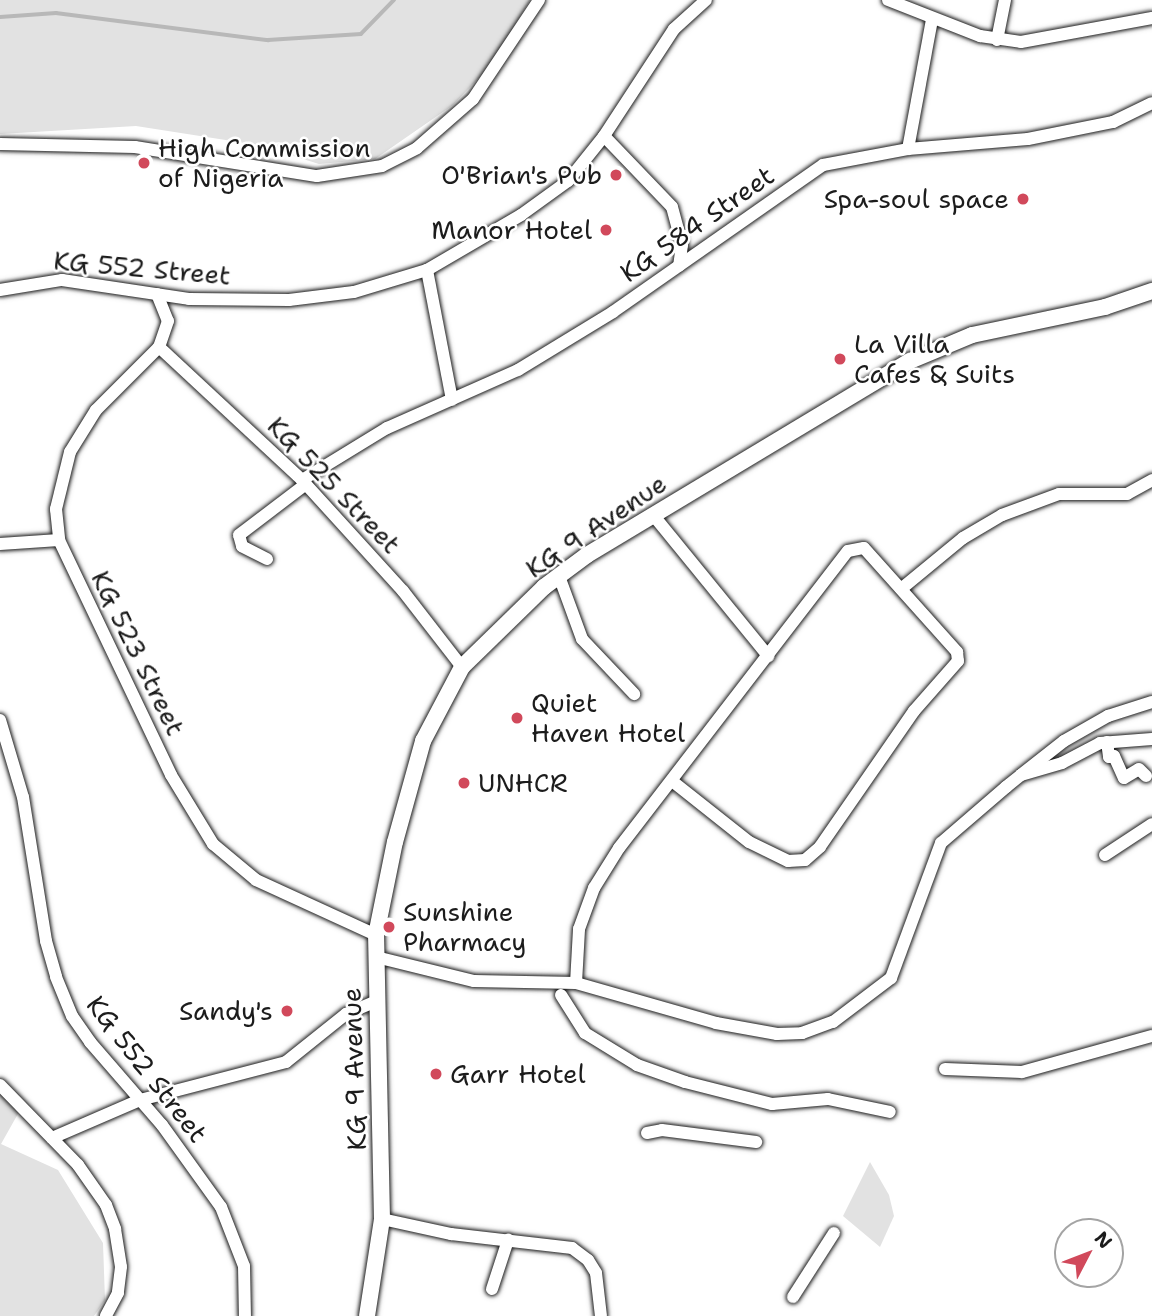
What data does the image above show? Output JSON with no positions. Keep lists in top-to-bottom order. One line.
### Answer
{"streets":{"main road":["KG 9 Avenue"],"street":["KG 584 Street","KG 552 Street","KG 525 Street","KG 523 Street"]},"crossings":[["KG 584 Street","KG 525 Street"],["KG 552 Street","KG 523 Street"],["KG 525 Street","KG 9 Avenue"],["KG 525 Street","KG 523 Street"],["KG 9 Avenue","KG 523 Street"]],"places":["High Commission of Nigeria","O'Brian's Pub","Spa-soul space","Manor Hotel","La Villa Cafes & Suits","Quiet Haven Hotel","UNHCR","Sunshine Pharmacy","Sandy's","Garr Hotel"],"north":"top right"}
